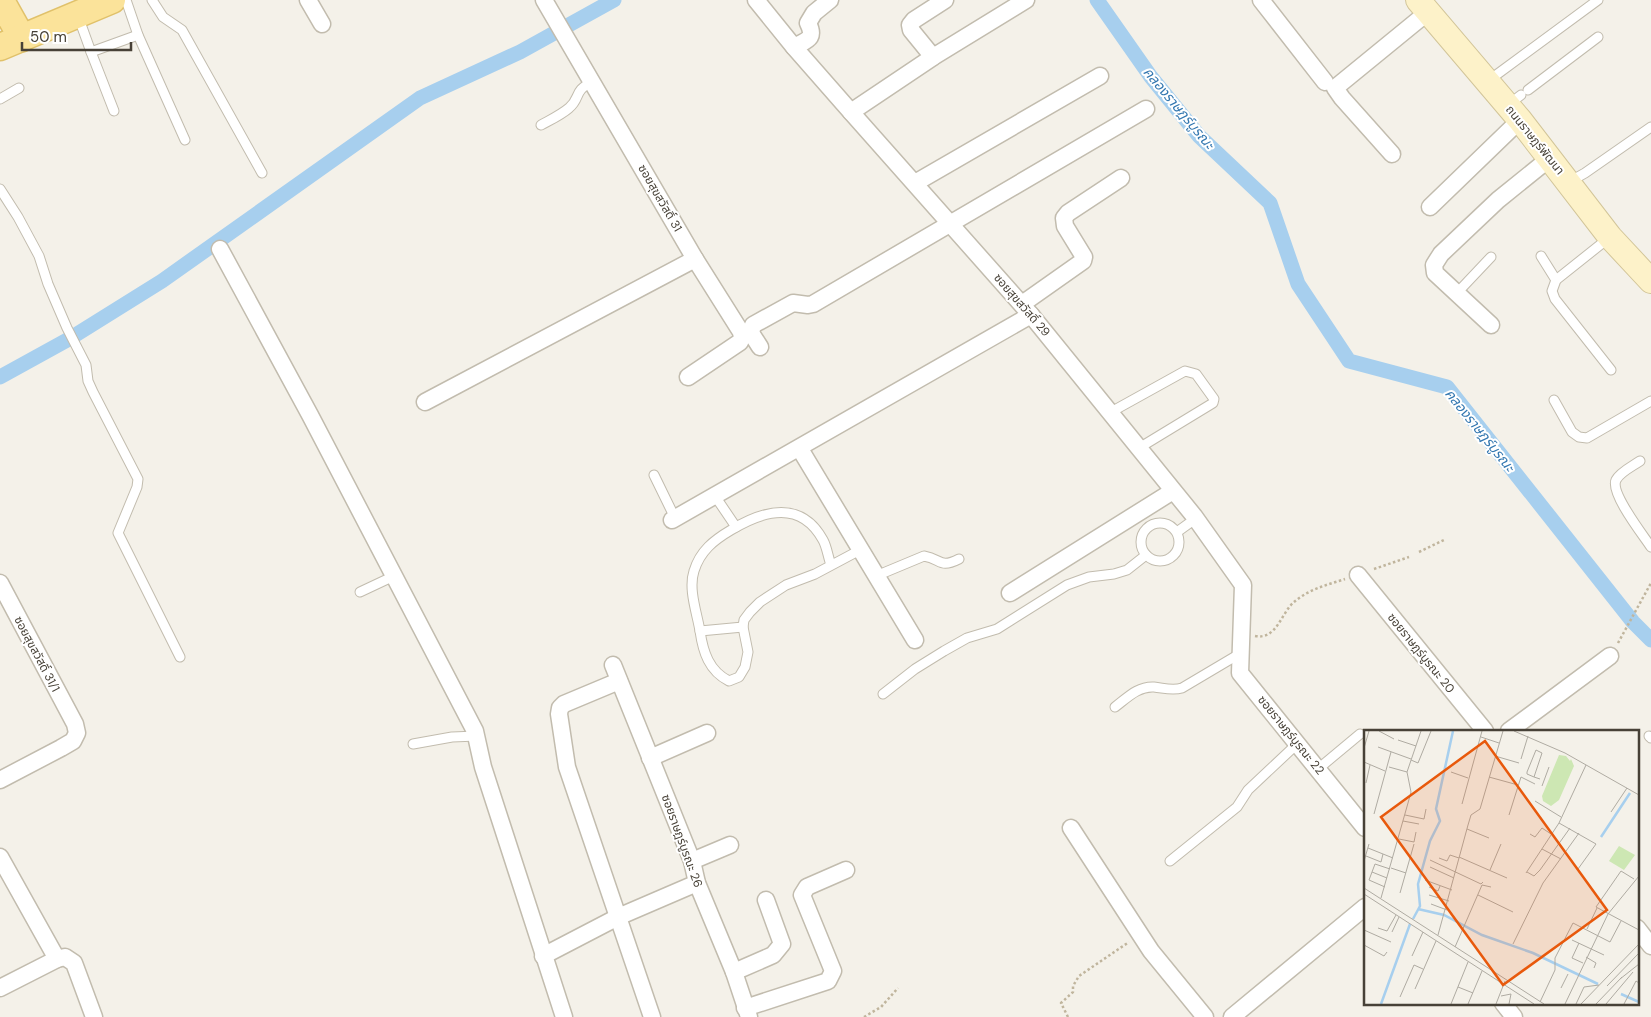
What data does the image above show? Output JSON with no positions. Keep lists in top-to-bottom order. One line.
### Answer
{"streets":{"street":["ถนนราษฎร์พัฒนา","ซอยสุขสวัสดิ์ 31","ซอยสุขสวัสดิ์ 29","ซอยราษฎร์บูรณะ 20","ซอยสุขสวัสดิ์ 31/1","ซอยราษฎร์บูรณะ 22","ซอยราษฎร์บูรณะ 26"]},"crossings":[["ซอยสุขสวัสดิ์ 29","ซอยราษฎร์บูรณะ 22"]],"water":["คลองราษฎร์บูรณะ"],"scale_bar":"50 m"}
